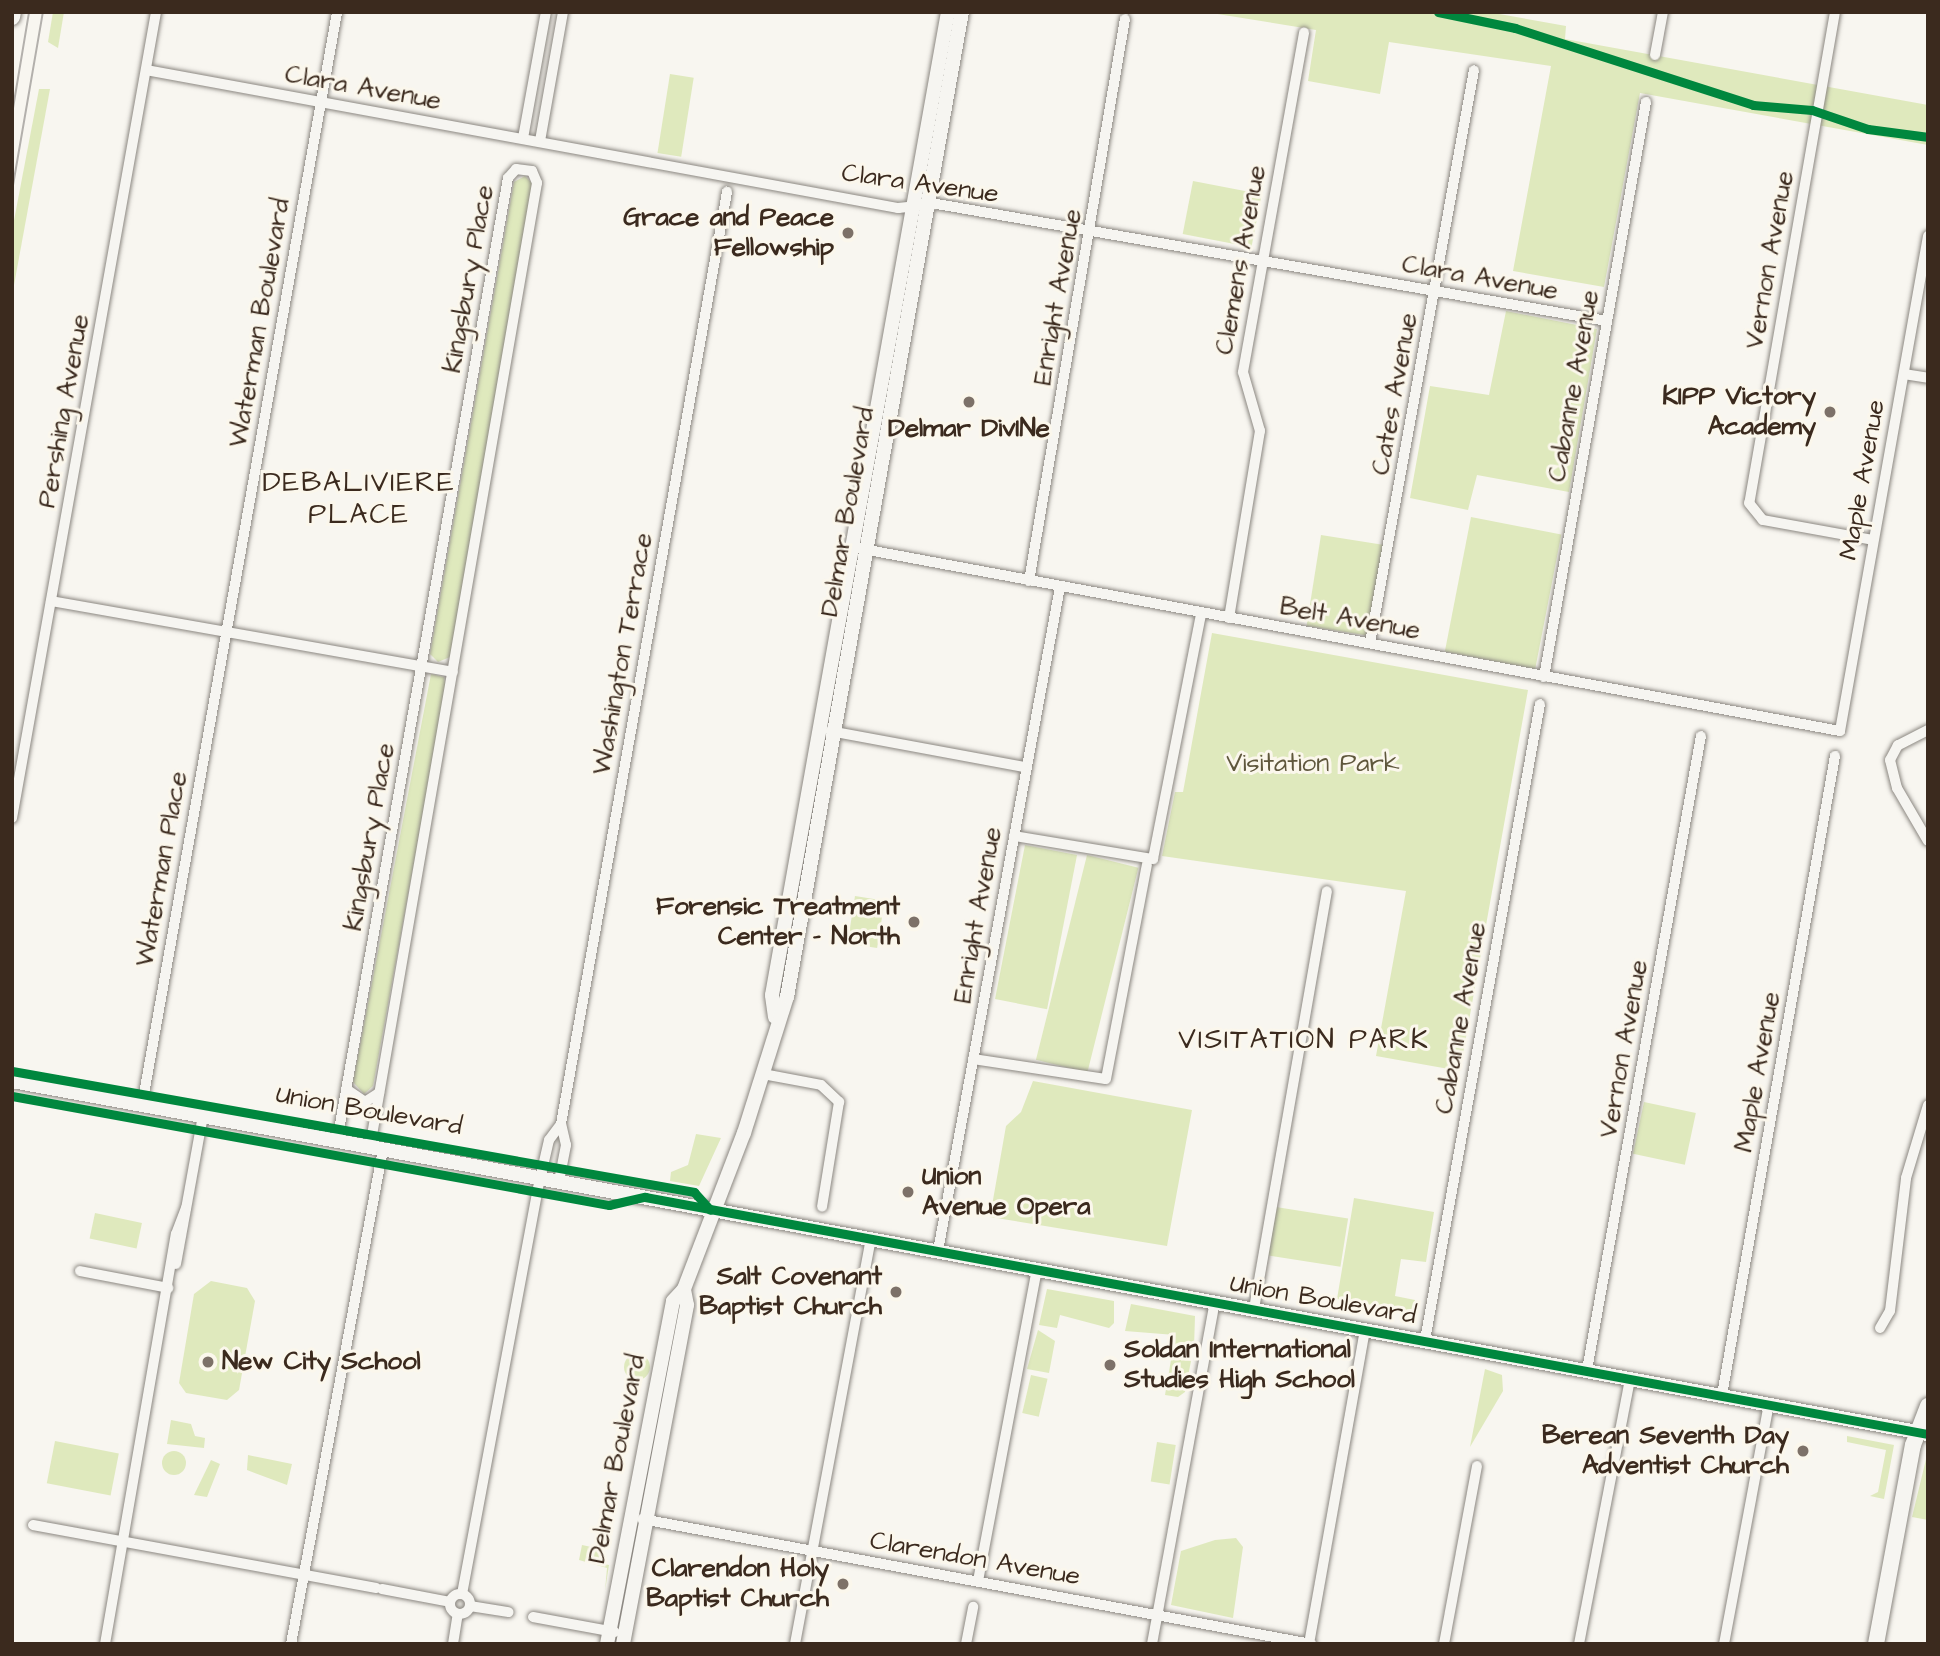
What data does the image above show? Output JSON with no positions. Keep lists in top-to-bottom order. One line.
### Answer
{"streets":{"main road":["Delmar Boulevard","Union Boulevard"],"street":["Clara Avenue","Clemens Avenue","Vernon Avenue","Kingsbury Place","Enright Avenue","Waterman Boulevard","Cabanne Avenue","Cates Avenue","Pershing Avenue","Maple Avenue","Belt Avenue","Washington Terrace","Waterman Place","Clarendon Avenue"]},"crossings":[["Clara Avenue","Clemens Avenue"],["Clara Avenue","Enright Avenue"],["Clara Avenue","Waterman Boulevard"],["Clara Avenue","Cabanne Avenue"],["Clara Avenue","Cates Avenue"],["Clara Avenue","Pershing Avenue"],["Clara Avenue","Delmar Boulevard"],["Clemens Avenue","Belt Avenue"],["Vernon Avenue","Maple Avenue"],["Vernon Avenue","Union Boulevard"],["Kingsbury Place","Union Boulevard"],["Enright Avenue","Belt Avenue"],["Enright Avenue","Union Boulevard"],["Waterman Boulevard","Waterman Place"],["Cabanne Avenue","Belt Avenue"],["Cabanne Avenue","Union Boulevard"],["Cates Avenue","Belt Avenue"],["Maple Avenue","Belt Avenue"],["Maple Avenue","Union Boulevard"],["Delmar Boulevard","Belt Avenue"],["Delmar Boulevard","Union Boulevard"],["Delmar Boulevard","Clarendon Avenue"],["Waterman Place","Union Boulevard"]],"districts":["DEBALIVIERE PLACE","VISITATION PARK"],"parks":["Visitation Park"],"places":["Grace and Peace Fellowship","Delmar DivINe","KIPP Victory Academy","Forensic Treatment Center - North","Union Avenue Opera","Salt Covenant Baptist Church","New City School","Soldan International Studies High School","Berean Seventh Day Adventist Church","Clarendon Holy Baptist Church"]}
